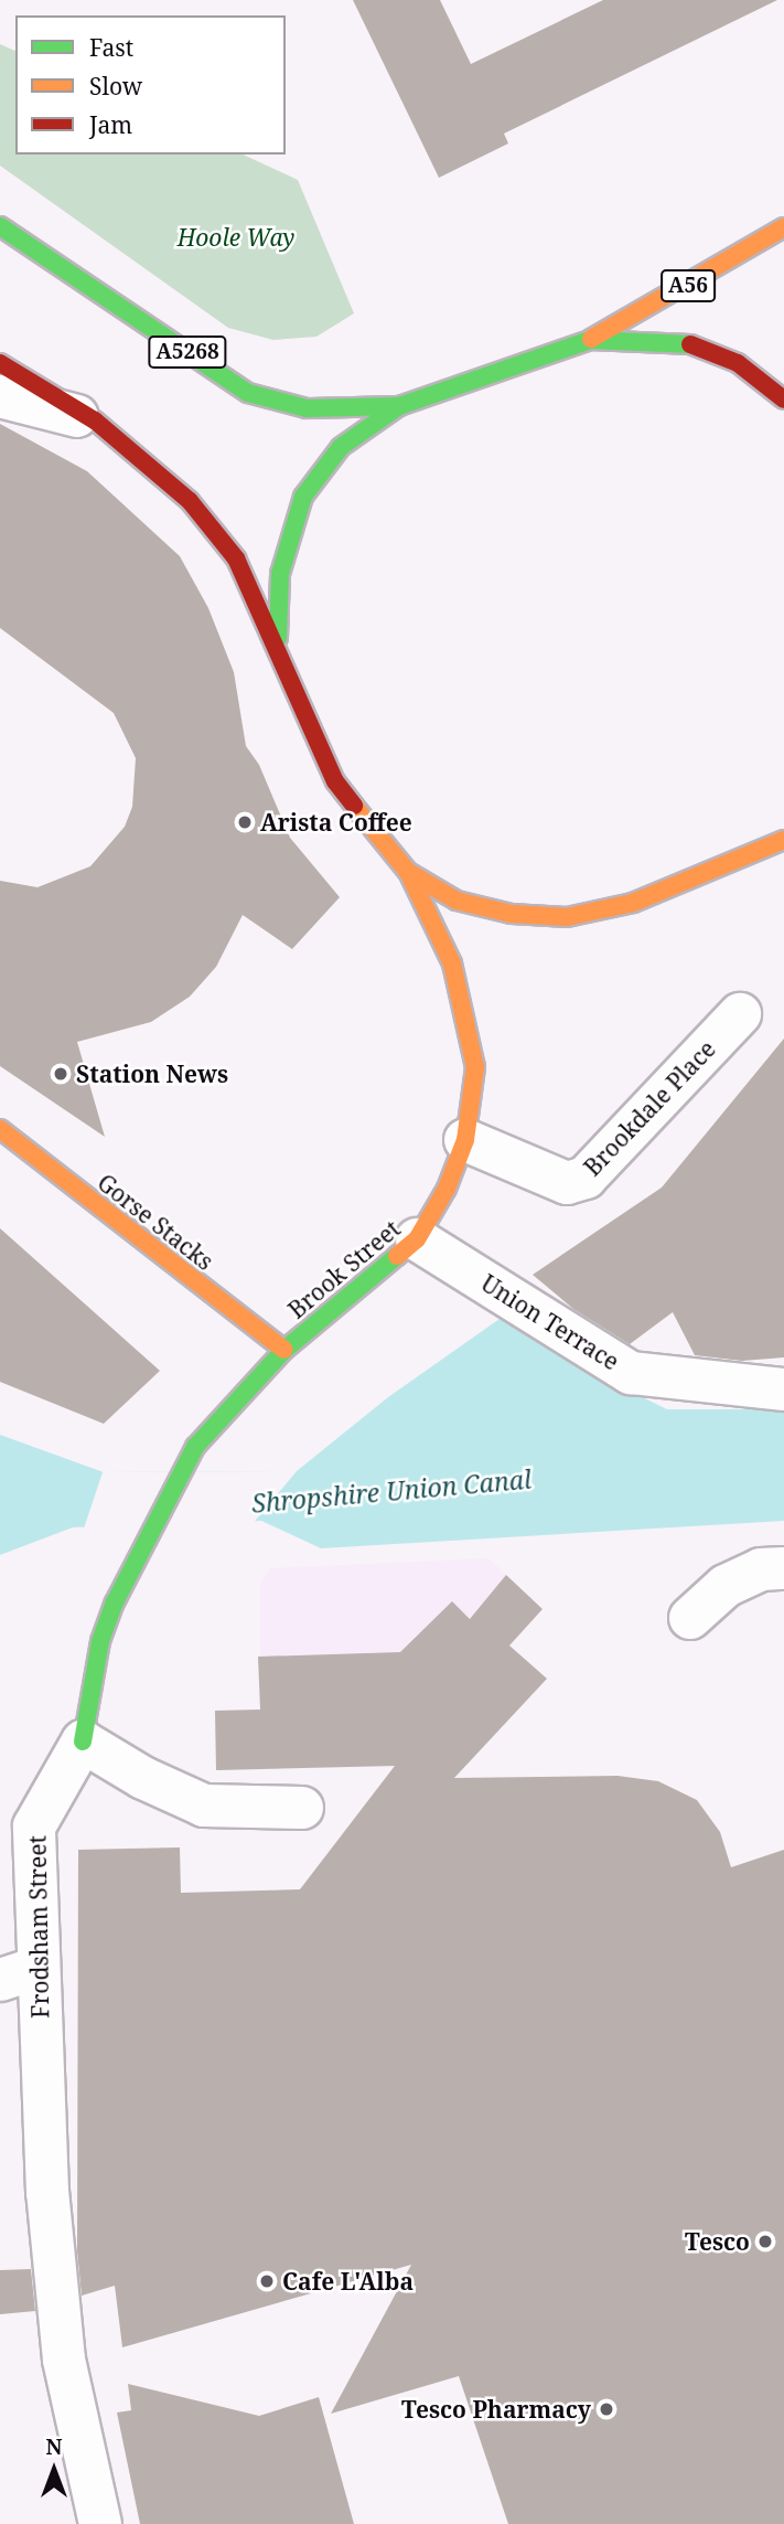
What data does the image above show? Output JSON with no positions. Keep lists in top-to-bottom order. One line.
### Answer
{"streets":{"main road":["A56","A5268","Gorse Stacks","Brook Street","Frodsham Street"],"street":["Brookdale Place","Union Terrace"]},"crossings":[["A56","A5268"],["A5268","Brook Street"],["Brookdale Place","Brook Street"],["Gorse Stacks","Brook Street"],["Gorse Stacks","Frodsham Street"],["Brook Street","Union Terrace"],["Brook Street","Frodsham Street"]],"water":["Shropshire Union Canal"],"parks":["Hoole Way"],"places":["Arista Coffee","Station News","Tesco","Cafe L'Alba","Tesco Pharmacy"],"legend":["Fast","Slow","Jam"],"north":"top"}
